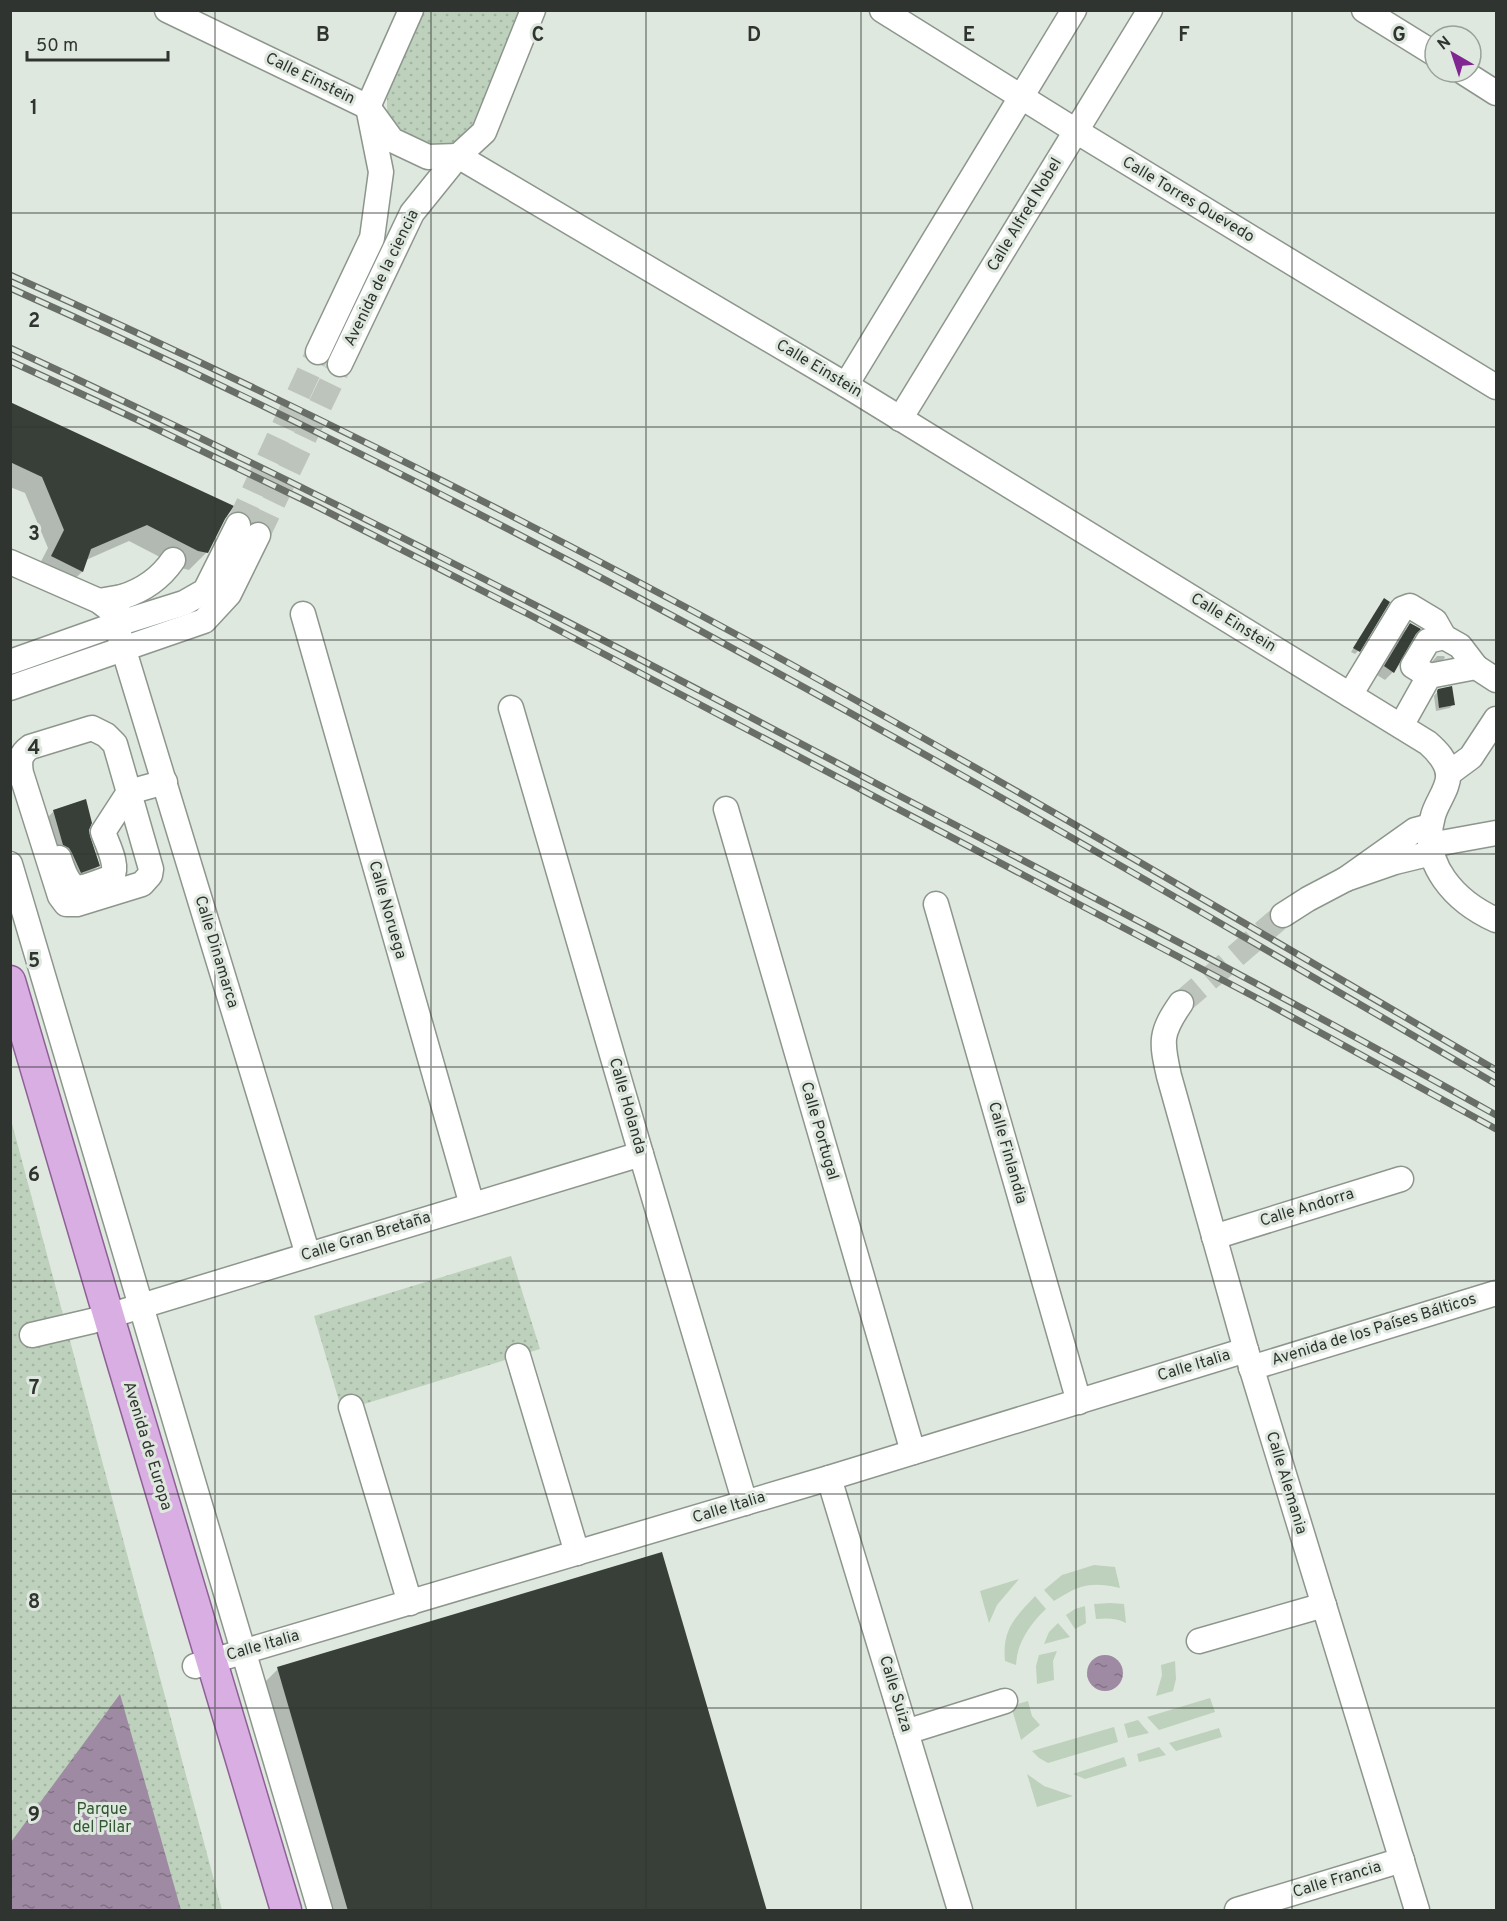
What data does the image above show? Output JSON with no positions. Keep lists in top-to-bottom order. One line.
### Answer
{"streets":{"main road":["Avenida de Europa"],"street":["Calle Einstein","Calle Torres Quevedo","Calle Alfred Nobel","Avenida de la ciencia","Calle Noruega","Calle Dinamarca","Calle Holanda","Calle Portugal","Calle Finlandia","Calle Andorra","Calle Gran Bretaña","Avenida de los Países Bálticos","Calle Italia","Calle Alemania","Calle Suiza","Calle Francia"]},"crossings":[["Calle Einstein","Calle Alfred Nobel"],["Calle Einstein","Avenida de la ciencia"],["Calle Torres Quevedo","Calle Alfred Nobel"],["Calle Noruega","Calle Gran Bretaña"],["Calle Dinamarca","Calle Gran Bretaña"],["Calle Holanda","Calle Gran Bretaña"],["Calle Holanda","Calle Italia"],["Calle Portugal","Calle Italia"],["Calle Finlandia","Calle Italia"],["Calle Andorra","Calle Alemania"],["Calle Gran Bretaña","Avenida de Europa"],["Avenida de los Países Bálticos","Calle Italia"],["Avenida de los Países Bálticos","Calle Alemania"],["Calle Italia","Avenida de Europa"],["Calle Italia","Calle Alemania"],["Calle Italia","Calle Suiza"],["Calle Alemania","Calle Francia"]],"parks":["Parque del Pilar"],"scale_bar":"50 m","north":"top left","grid":{"columns":["B","C","D","E","F","G"],"rows":["1","2","3","4","5","6","7","8","9"]}}
